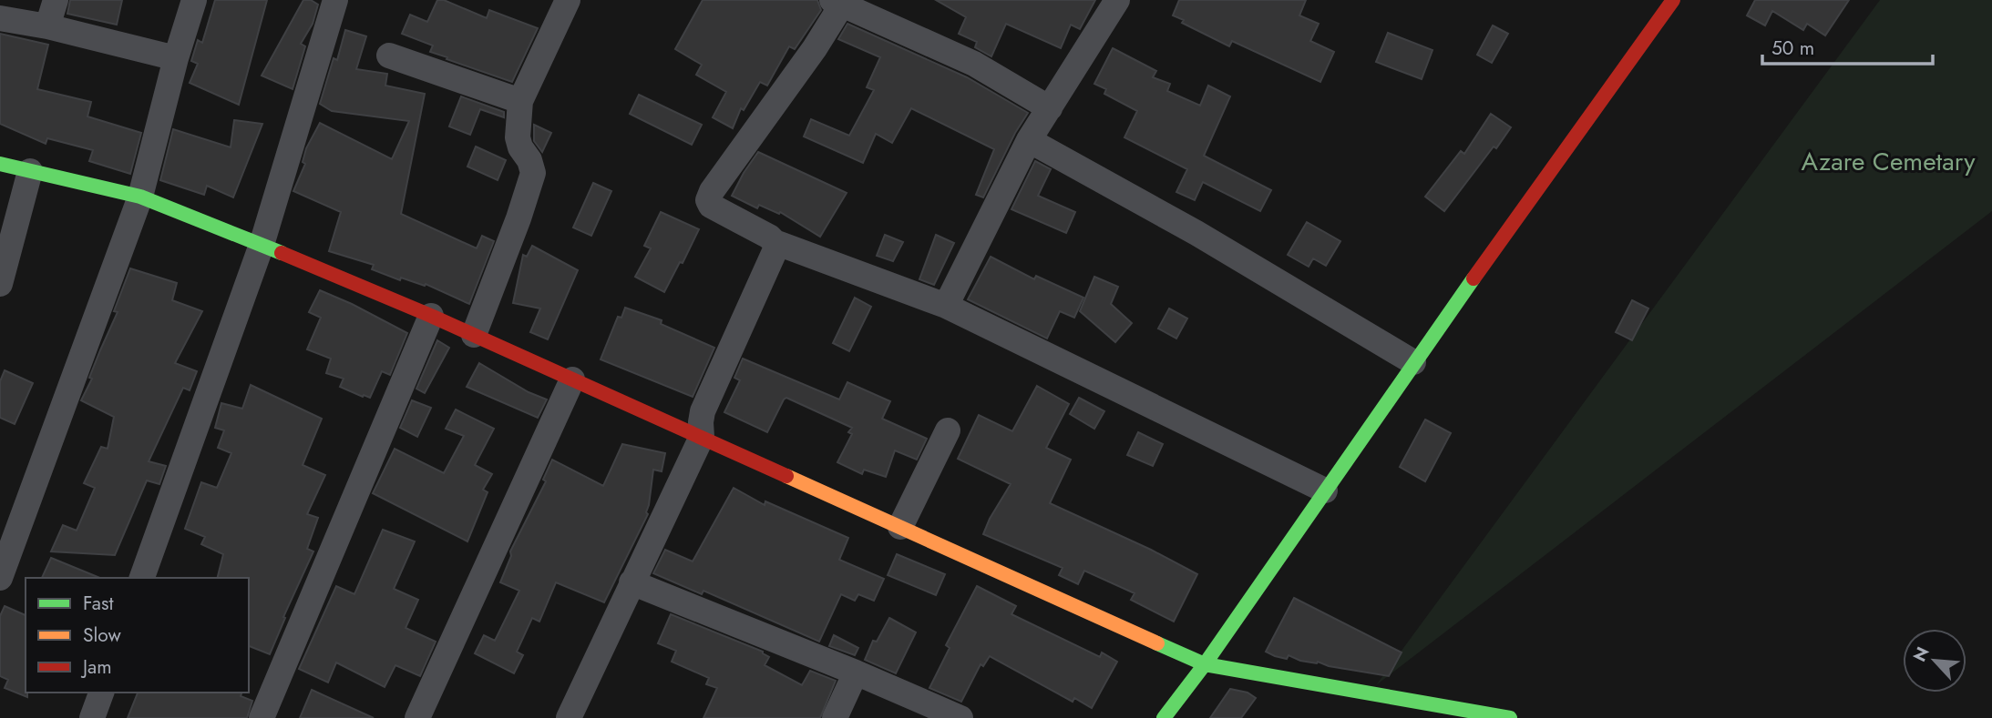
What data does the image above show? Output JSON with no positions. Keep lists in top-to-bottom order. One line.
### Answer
{"parks":["Azare Cemetary"],"legend":["Fast","Slow","Jam"],"scale_bar":"50 m","north":"top left"}
